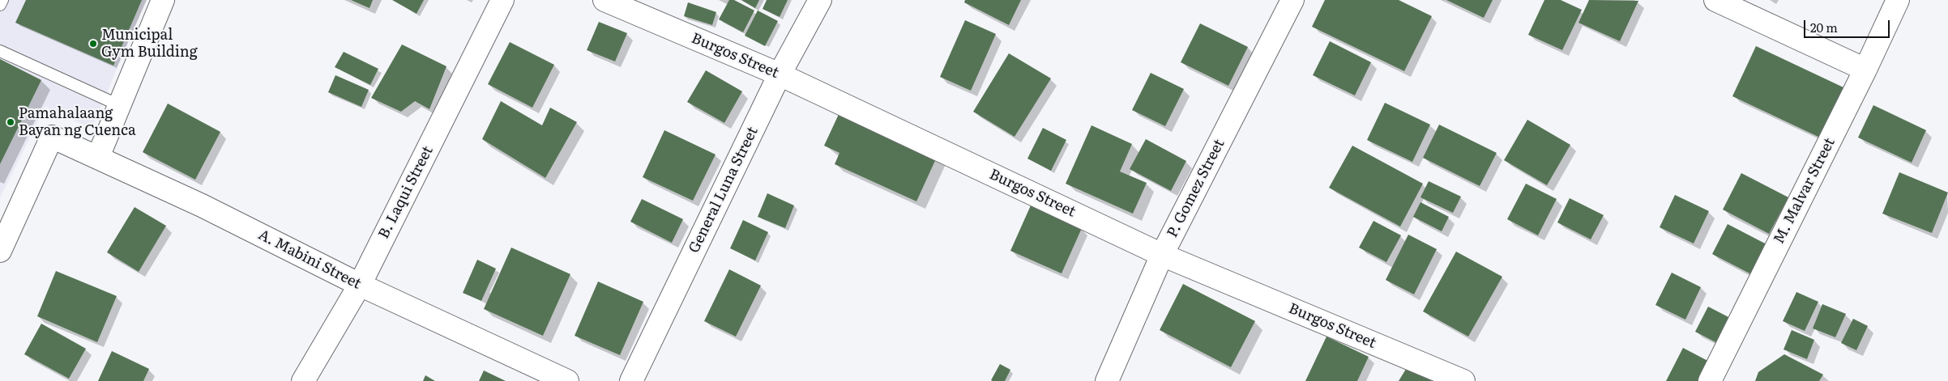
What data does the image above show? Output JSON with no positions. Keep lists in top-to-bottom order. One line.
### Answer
{"streets":{"street":["Burgos Street","P. Gomez Street","General Luna Street","M. Malvar Street","B. Laqui Street","A. Mabini Street"]},"crossings":[["Burgos Street","P. Gomez Street"],["Burgos Street","General Luna Street"],["B. Laqui Street","A. Mabini Street"]],"places":["Municipal Gym Building","Pamahalaang Bayan ng Cuenca"],"scale_bar":"20 m"}
